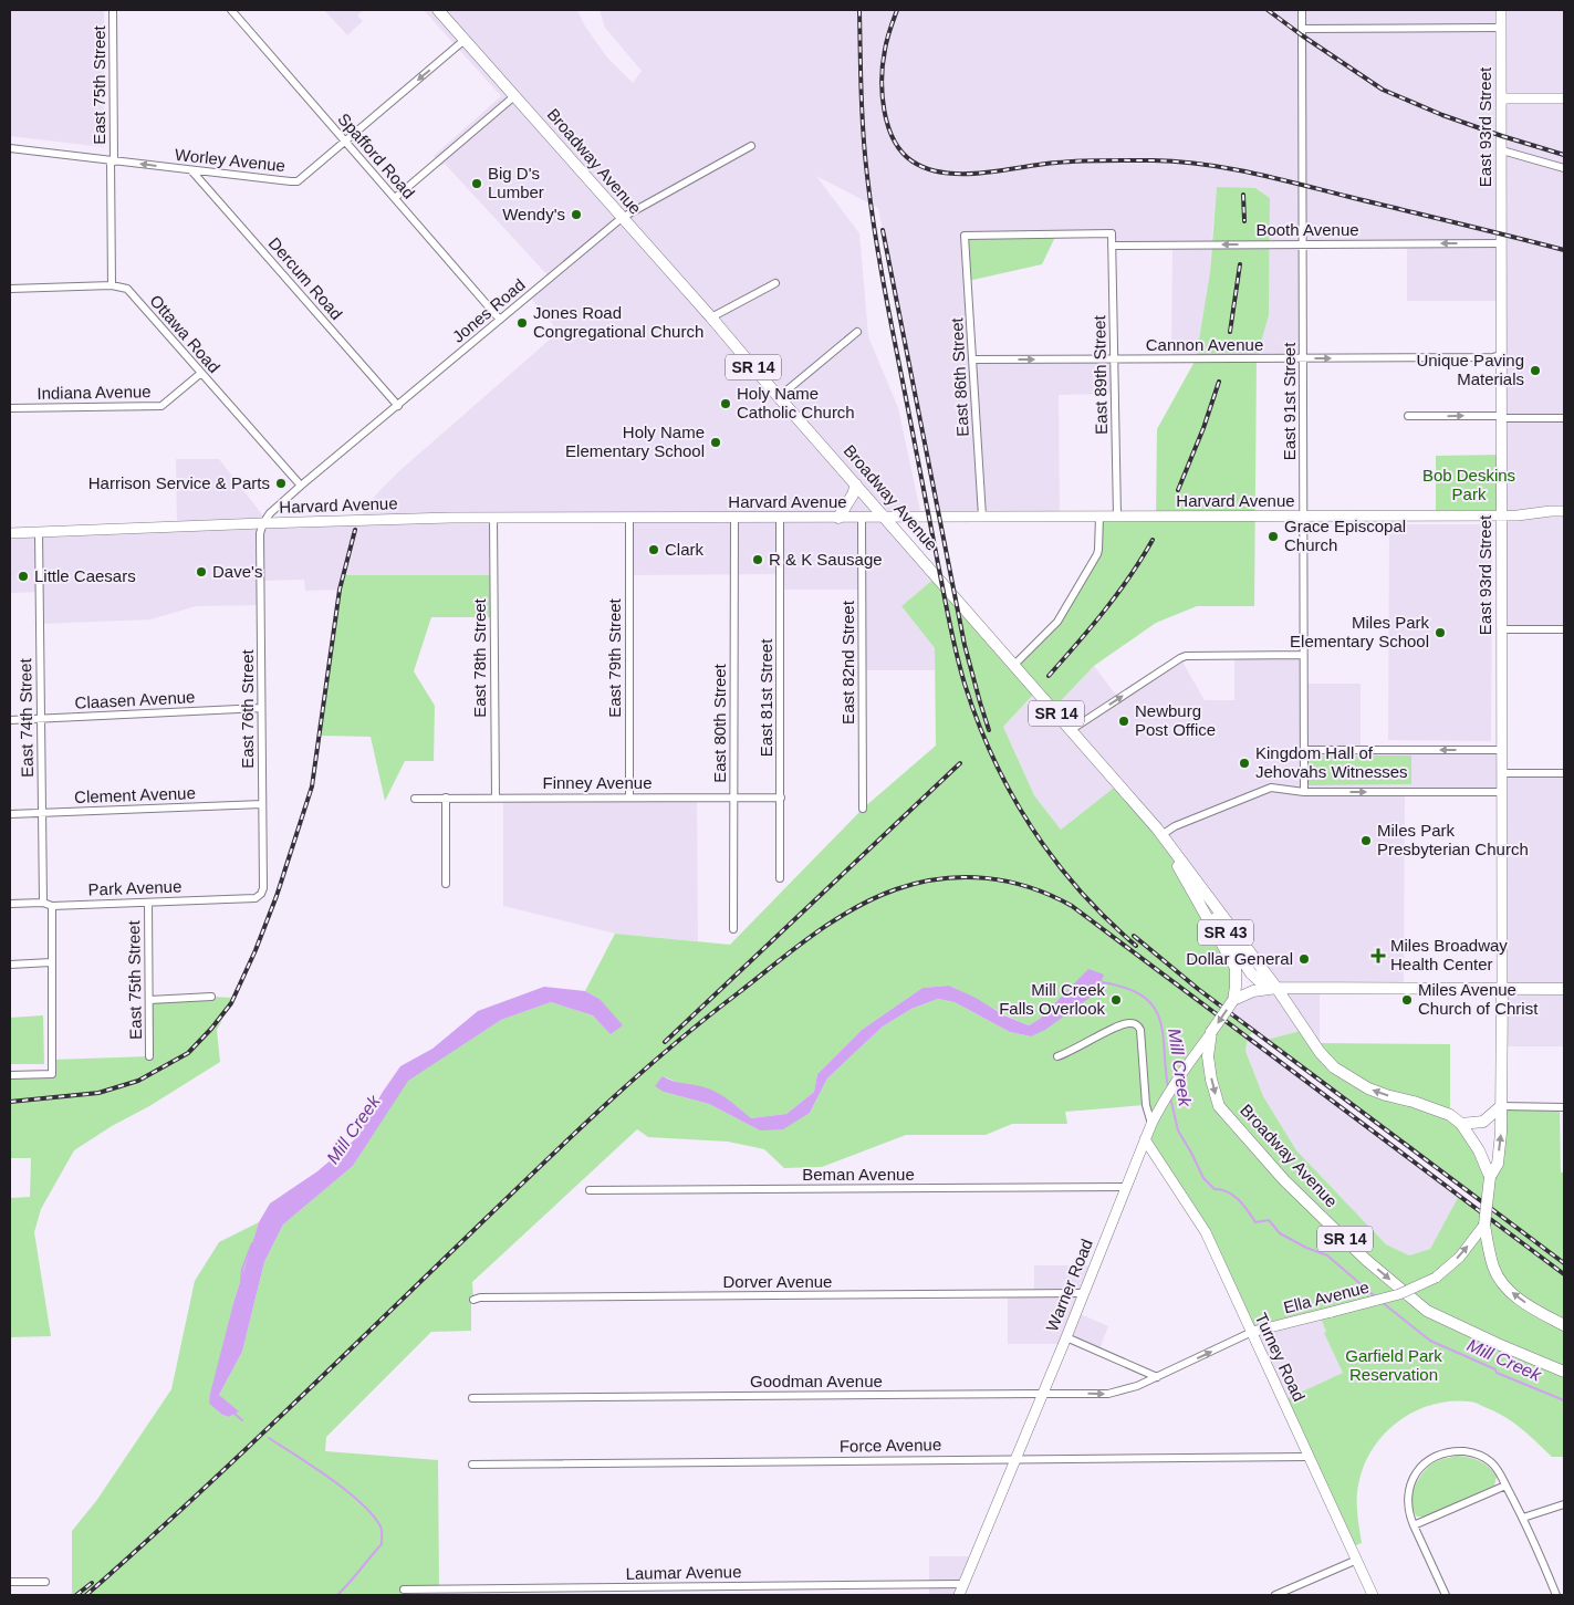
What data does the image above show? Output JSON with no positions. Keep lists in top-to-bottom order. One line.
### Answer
{"streets":{"main road":["East 93rd Street","Broadway Avenue","SR 14","Harvard Avenue","SR 43","Warner Road","Ella Avenue","Turney Road"],"street":["East 75th Street","Spafford Road","Worley Avenue","Booth Avenue","Dercum Road","Jones Road","Ottawa Road","Cannon Avenue","East 89th Street","East 86th Street","Indiana Avenue","East 91st Street","East 78th Street","East 79th Street","East 82nd Street","East 81st Street","Claasen Avenue","East 76th Street","East 74th Street","East 80th Street","Finney Avenue","Clement Avenue","Park Avenue","Beman Avenue","Dorver Avenue","Goodman Avenue","Force Avenue","Laumar Avenue"]},"crossings":[["East 75th Street","Worley Avenue"],["East 75th Street","Ottawa Road"],["East 75th Street","Park Avenue"],["East 93rd Street","Broadway Avenue"],["East 93rd Street","Booth Avenue"],["East 93rd Street","Cannon Avenue"],["East 93rd Street","Harvard Avenue"],["East 93rd Street","SR 43"],["Spafford Road","Worley Avenue"],["Spafford Road","Jones Road"],["Worley Avenue","Broadway Avenue"],["Worley Avenue","Dercum Road"],["Broadway Avenue","Jones Road"],["Broadway Avenue","Harvard Avenue"],["Broadway Avenue","SR 43"],["Broadway Avenue","Warner Road"],["Broadway Avenue","Ella Avenue"],["Booth Avenue","East 89th Street"],["Booth Avenue","East 91st Street"],["Dercum Road","Jones Road"],["Jones Road","Ottawa Road"],["Jones Road","Harvard Avenue"],["Jones Road","East 76th Street"],["Ottawa Road","Indiana Avenue"],["Cannon Avenue","East 89th Street"],["Cannon Avenue","East 86th Street"],["Cannon Avenue","East 91st Street"],["East 89th Street","East 86th Street"],["East 89th Street","Harvard Avenue"],["East 86th Street","Harvard Avenue"],["East 91st Street","Harvard Avenue"],["Harvard Avenue","East 78th Street"],["Harvard Avenue","East 79th Street"],["Harvard Avenue","East 82nd Street"],["Harvard Avenue","East 81st Street"],["Harvard Avenue","East 76th Street"],["Harvard Avenue","East 74th Street"],["Harvard Avenue","East 80th Street"],["East 78th Street","Finney Avenue"],["East 79th Street","Finney Avenue"],["East 81st Street","Finney Avenue"],["Claasen Avenue","East 76th Street"],["Claasen Avenue","East 74th Street"],["East 76th Street","Clement Avenue"],["East 76th Street","Park Avenue"],["East 74th Street","Clement Avenue"],["East 74th Street","Park Avenue"],["East 80th Street","Finney Avenue"],["Beman Avenue","Warner Road"],["Dorver Avenue","Warner Road"],["Warner Road","Turney Road"],["Warner Road","Goodman Avenue"],["Warner Road","Force Avenue"],["Warner Road","Laumar Avenue"],["Ella Avenue","Turney Road"],["Ella Avenue","Goodman Avenue"],["Turney Road","Force Avenue"]],"one_way":["Worley Avenue","Booth Avenue","Cannon Avenue","Ella Avenue"],"water":["Mill Creek"],"parks":["Bob Deskins Park","Garfield Park Reservation"],"places":{"other":["Big D's Lumber","Wendy's","Jones Road Congregational Church","Unique Paving Materials","Holy Name Catholic Church","Holy Name Elementary School","Harrison Service & Parts","Grace Episcopal Church","Clark","R & K Sausage","Dave's","Little Caesars","Miles Park Elementary School","Newburg Post Office","Kingdom Hall of Jehovahs Witnesses","Miles Park Presbyterian Church","Dollar General","Mill Creek Falls Overlook","Miles Avenue Church of Christ"],"health":["Miles Broadway Health Center"]}}
